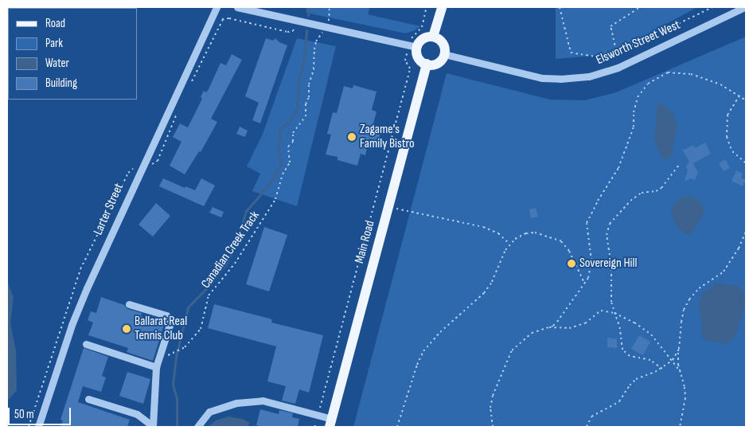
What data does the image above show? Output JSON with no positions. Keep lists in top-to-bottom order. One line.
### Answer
{"streets":{"main road":["Main Road"],"street":["Elsworth Street West","Larter Street"],"path":["Canadian Creek Track"]},"crossings":[["Elsworth Street West","Main Road"]],"places":["Zagame's Family Bistro","Sovereign Hill","Ballarat Real Tennis Club"],"legend":["Road","Park","Water","Building"],"scale_bar":"50 m"}
